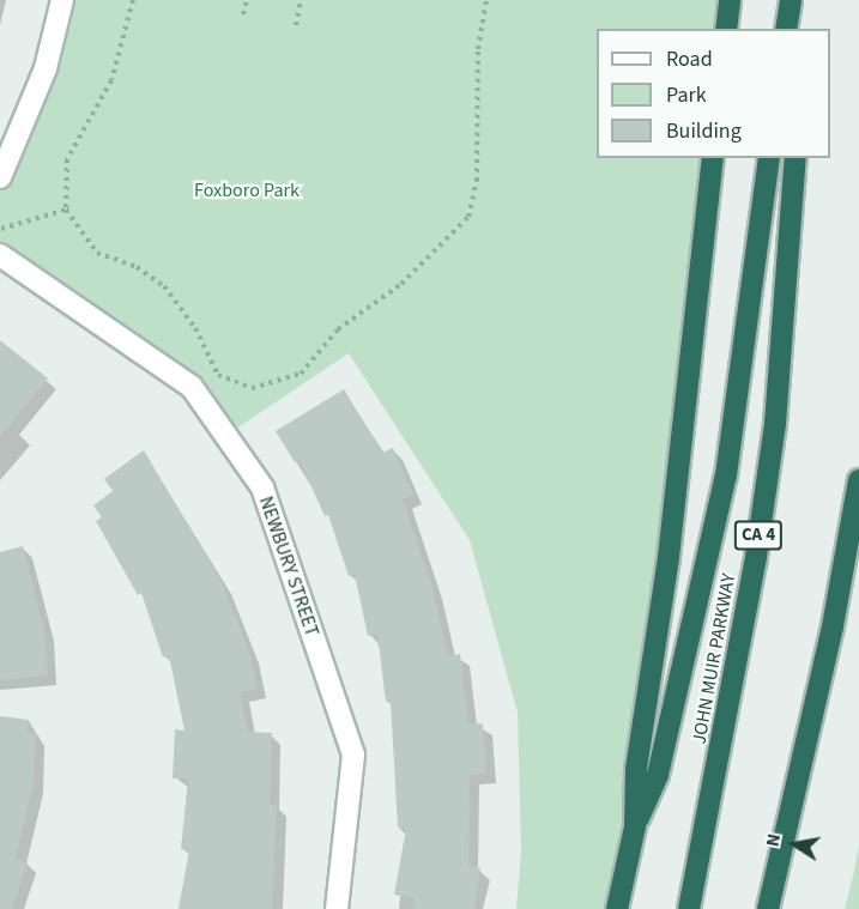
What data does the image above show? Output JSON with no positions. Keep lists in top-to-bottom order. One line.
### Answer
{"streets":{"highway":["CA 4","JOHN MUIR PARKWAY"],"street":["NEWBURY STREET"]},"parks":["Foxboro Park"],"legend":["Road","Park","Building"],"north":"left"}
